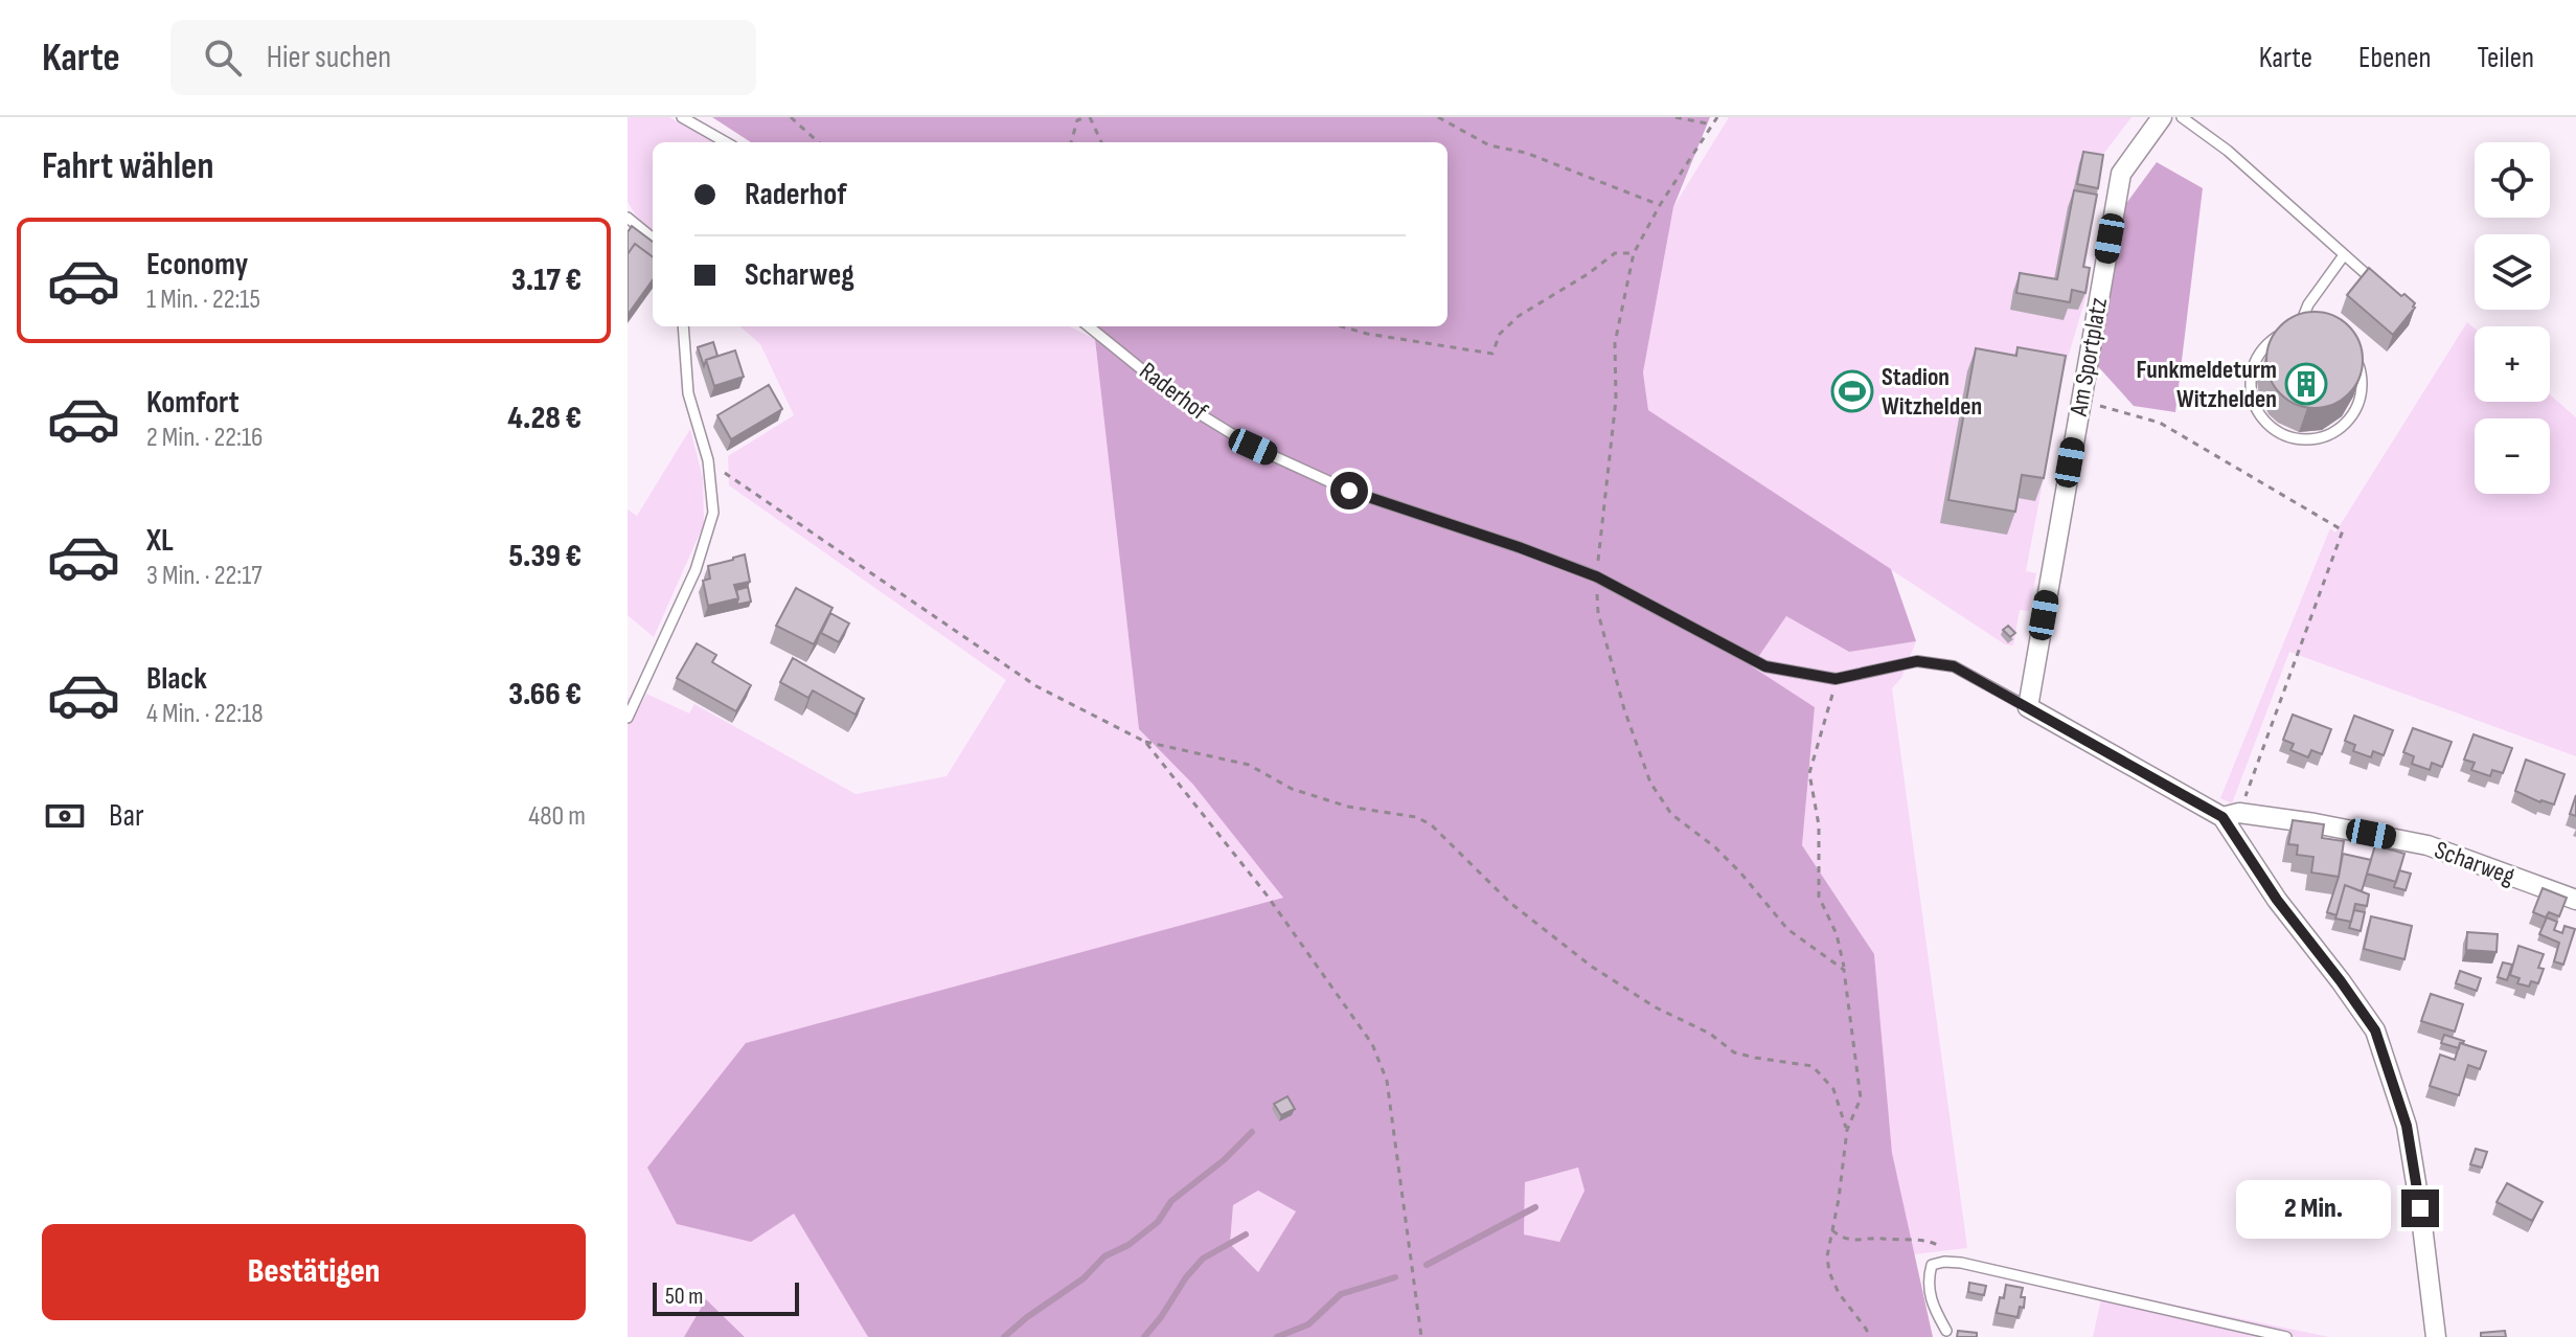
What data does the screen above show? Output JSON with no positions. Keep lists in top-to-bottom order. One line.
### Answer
{"streets":{"street":["Am Sportplatz","Scharweg"],"lane":["Raderhof"]},"crossings":[["Am Sportplatz","Scharweg"]],"places":{"building":["Funkmeldeturm Witzhelden"],"sports":["Stadion Witzhelden"]},"scale_bar":"50 m","page":{"header":"Karte","search":"Hier suchen","nav":["Karte","Ebenen","Teilen"],"heading":"Fahrt wählen","map_buttons":["+","−"],"banner":["Raderhof","Scharweg"],"list":[{"name":"Economy","note":"1 Min. · 22:15","value":"3.17 €"},{"name":"Komfort","note":"2 Min. · 22:16","value":"4.28 €"},{"name":"XL","note":"3 Min. · 22:17","value":"5.39 €"},{"name":"Black","note":"4 Min. · 22:18","value":"3.66 €"}],"pay":["Bar","480 m"],"bubble":"2 Min.","buttons":"Bestätigen","scale":"50 m"}}
